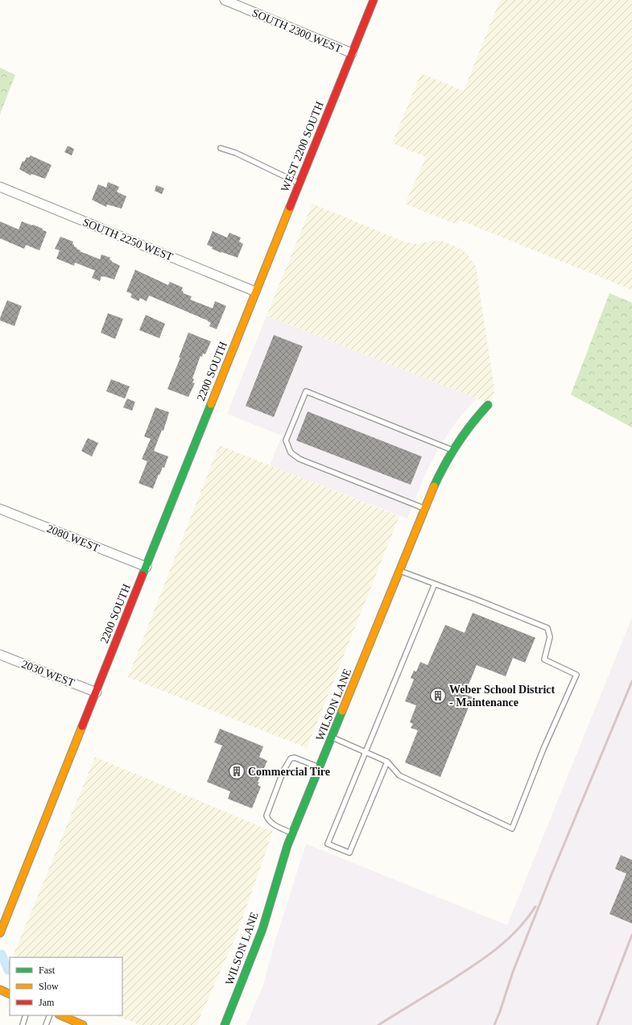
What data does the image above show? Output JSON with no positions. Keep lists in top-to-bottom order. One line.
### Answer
{"streets":{"street":["SOUTH 2300 WEST","WEST 2200 SOUTH","SOUTH 2250 WEST","2200 SOUTH","2080 WEST","2030 WEST","WILSON LANE"]},"crossings":[["SOUTH 2300 WEST","WEST 2200 SOUTH"],["WEST 2200 SOUTH","SOUTH 2250 WEST"],["WEST 2200 SOUTH","2200 SOUTH"],["2200 SOUTH","2080 WEST"],["2200 SOUTH","2030 WEST"]],"places":{"building":["Weber School District - Maintenance","Commercial Tire"]},"legend":["Fast","Slow","Jam"]}
